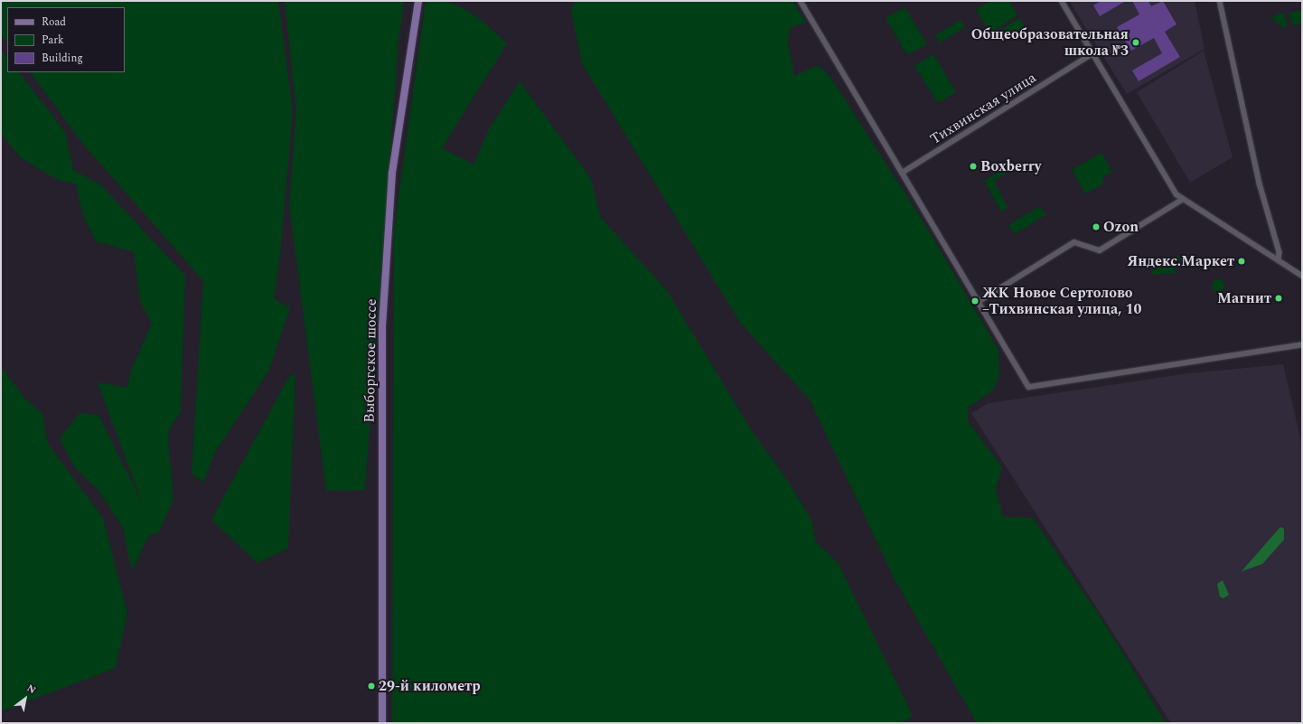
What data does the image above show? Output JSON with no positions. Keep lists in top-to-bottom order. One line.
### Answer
{"streets":{"main road":["Выборгское шоссе"],"street":["Тихвинская улица"]},"places":["Общеобразовательная школа №3","Boxberry","Ozon","Яндекс.Маркет","Магнит","ЖК Новое Сертолово –Тихвинская улица, 10","29-й километр"],"legend":["Road","Park","Building"],"north":"top right"}
